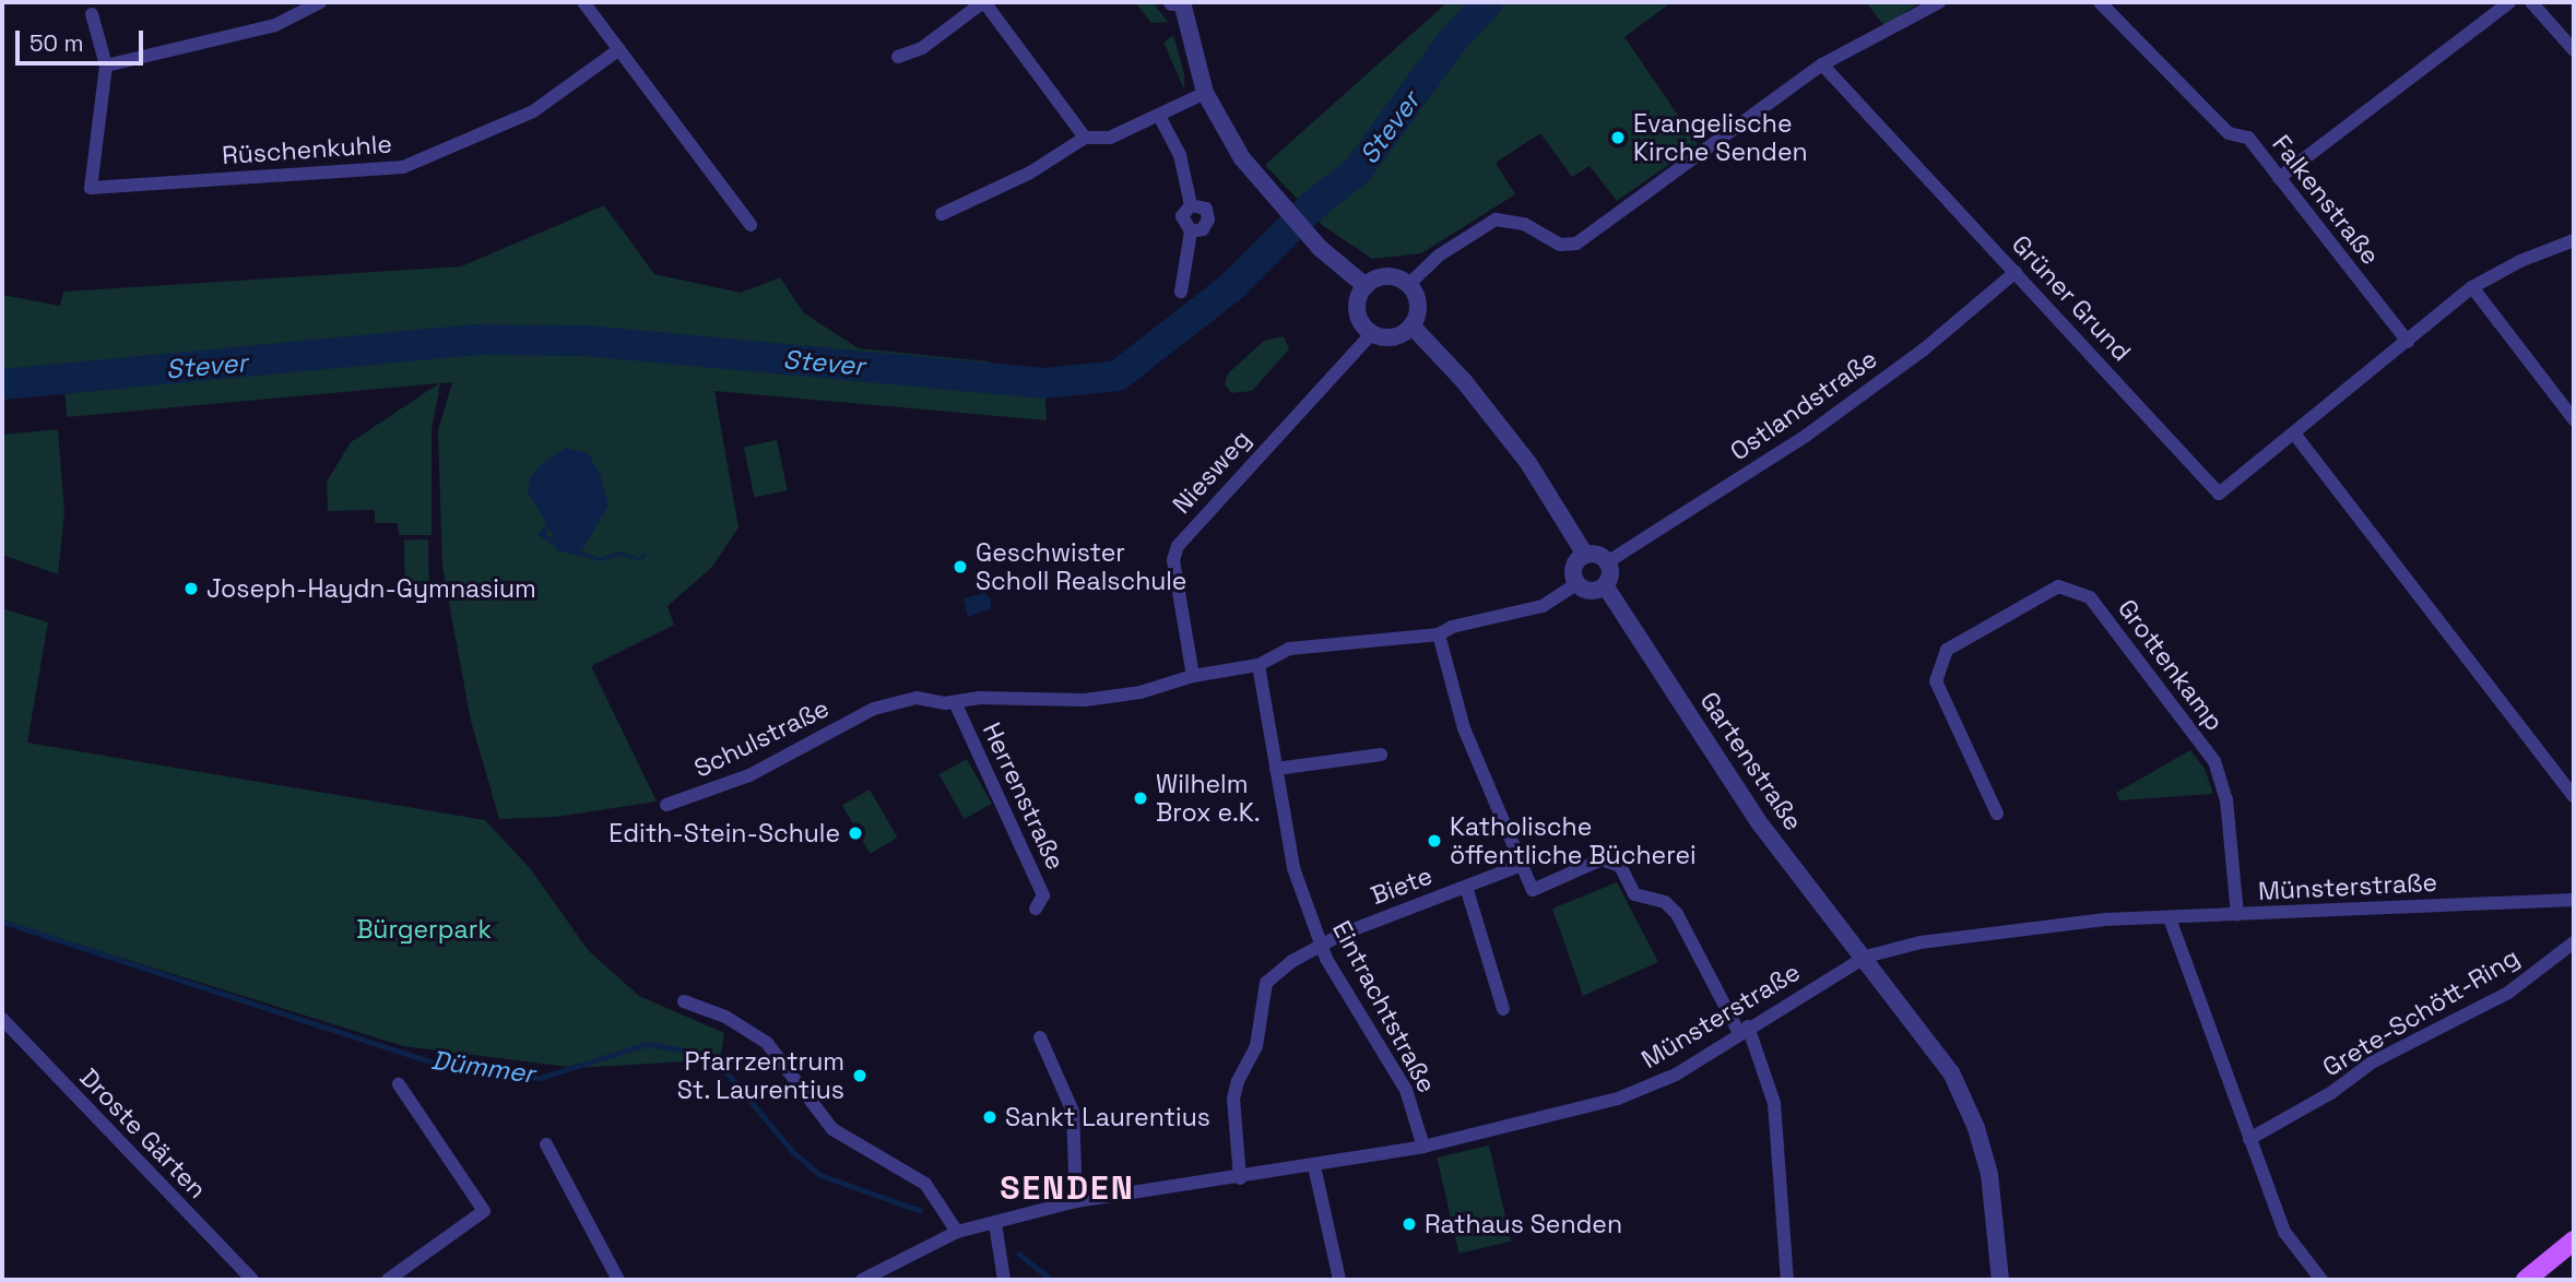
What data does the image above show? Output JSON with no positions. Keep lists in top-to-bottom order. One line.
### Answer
{"streets":{"street":["Rüschenkuhle","Falkenstraße","Grüner Grund","Ostlandstraße","Niesweg","Grottenkamp","Schulstraße","Gartenstraße","Herrenstraße","Biete","Münsterstraße","Eintrachtstraße","Grete-Schött-Ring","Droste Gärten"]},"crossings":[["Falkenstraße","Grüner Grund"],["Grüner Grund","Ostlandstraße"],["Ostlandstraße","Gartenstraße"],["Grottenkamp","Münsterstraße"],["Schulstraße","Herrenstraße"],["Gartenstraße","Münsterstraße"],["Biete","Münsterstraße"],["Biete","Eintrachtstraße"],["Münsterstraße","Eintrachtstraße"]],"districts":["SENDEN"],"water":["Stever","Dümmer"],"parks":["Bürgerpark"],"places":["Evangelische Kirche Senden","Geschwister Scholl Realschule","Joseph-Haydn-Gymnasium","Wilhelm Brox e.K.","Edith-Stein-Schule","Katholische öffentliche Bücherei","Pfarrzentrum St. Laurentius","Sankt Laurentius","Rathaus Senden"],"scale_bar":"50 m"}
